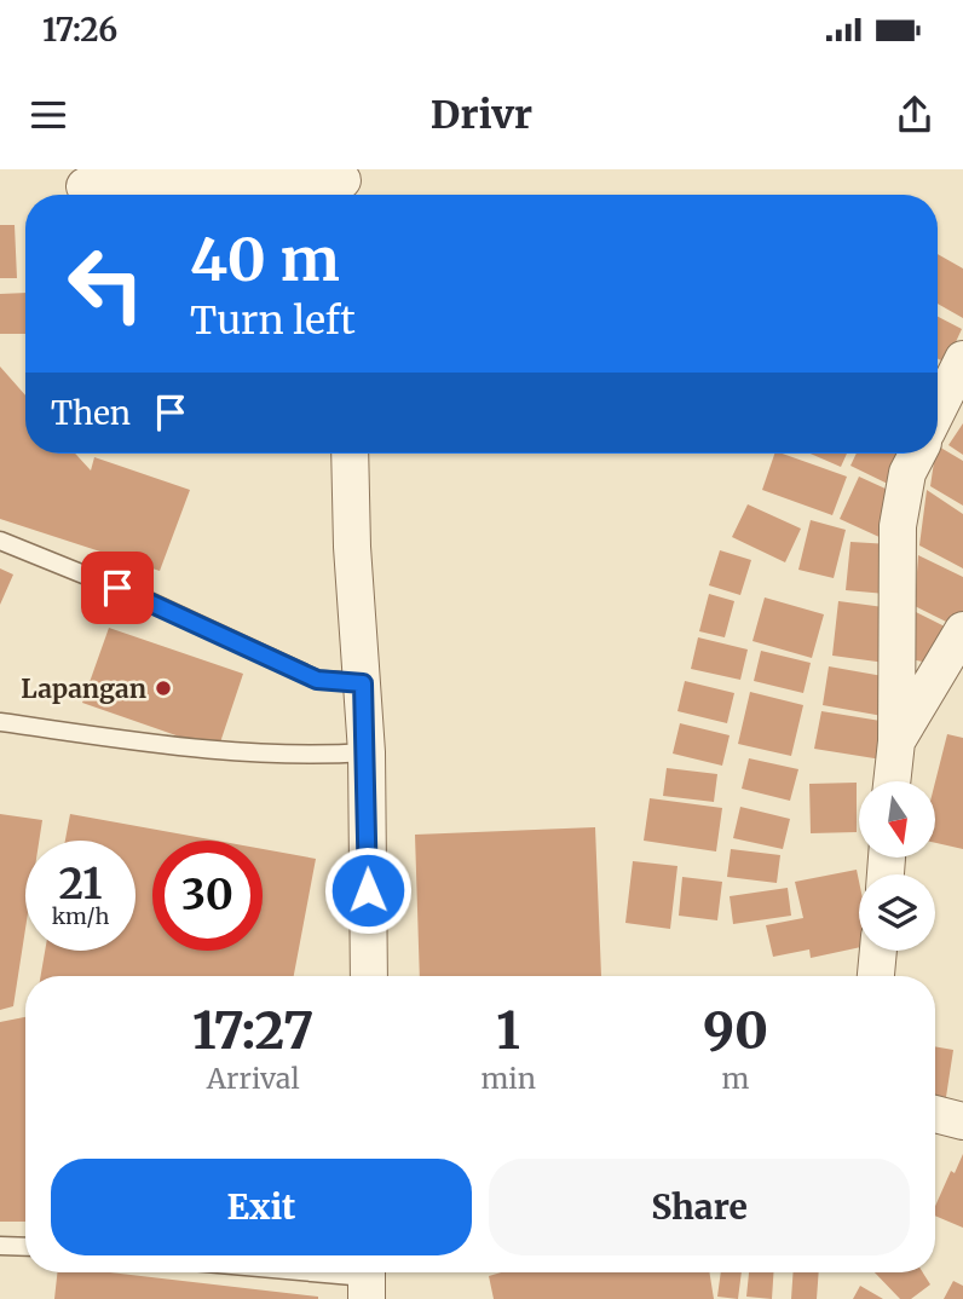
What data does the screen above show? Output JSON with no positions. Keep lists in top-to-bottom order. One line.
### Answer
{"places":["Lapangan"],"north":"bottom","page":{"status":"17:26","header":"Drivr","turn":["40 m","Turn left"],"then":"Then","speed":"21 km/h","limit":"30","eta":["17:27","Arrival","1","min","90","m"],"buttons":["Exit","Share"]}}
